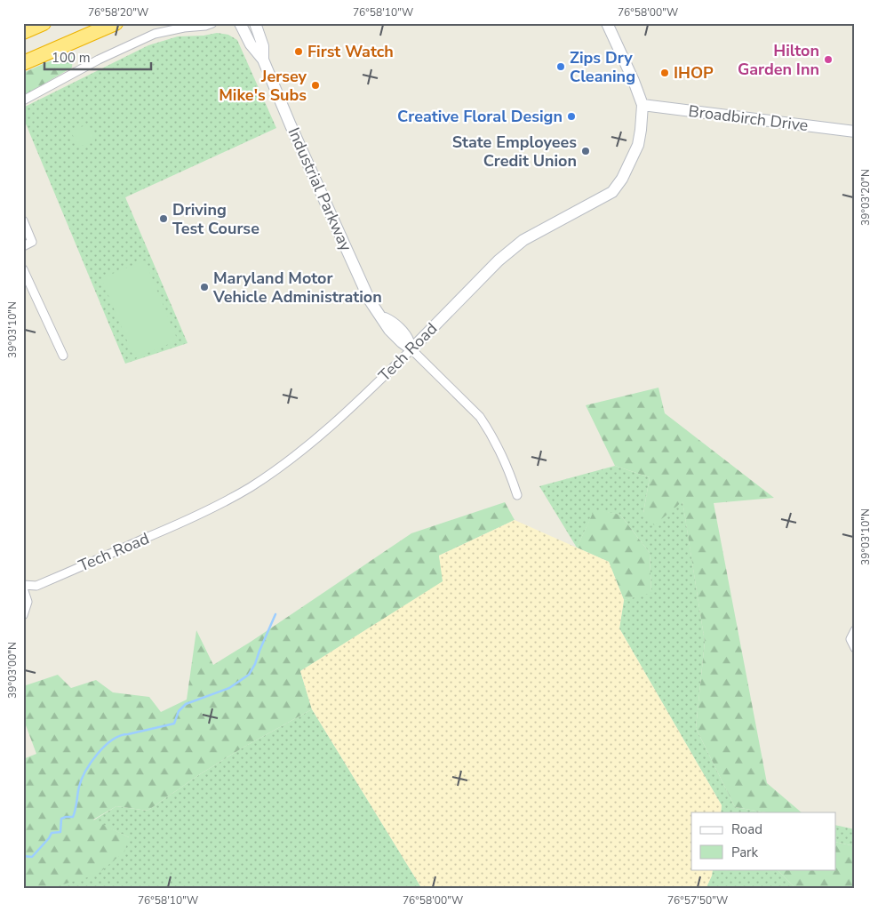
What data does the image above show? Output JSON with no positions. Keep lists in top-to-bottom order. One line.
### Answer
{"streets":{"street":["Broadbirch Drive","Industrial Parkway","Tech Road"]},"crossings":[["Broadbirch Drive","Tech Road"],["Industrial Parkway","Tech Road"]],"places":["First Watch","Hilton Garden Inn","Zips Dry Cleaning","IHOP","Jersey Mike's Subs","Creative Floral Design","State Employees Credit Union","Driving Test Course","Maryland Motor Vehicle Administration"],"legend":["Road","Park"],"scale_bar":"100 m","coordinates":["76°58'20\"W","76°58'10\"W","76°58'00\"W","39°03'20\"N","39°03'10\"N","39°03'00\"N","76°57'50\"W"]}
